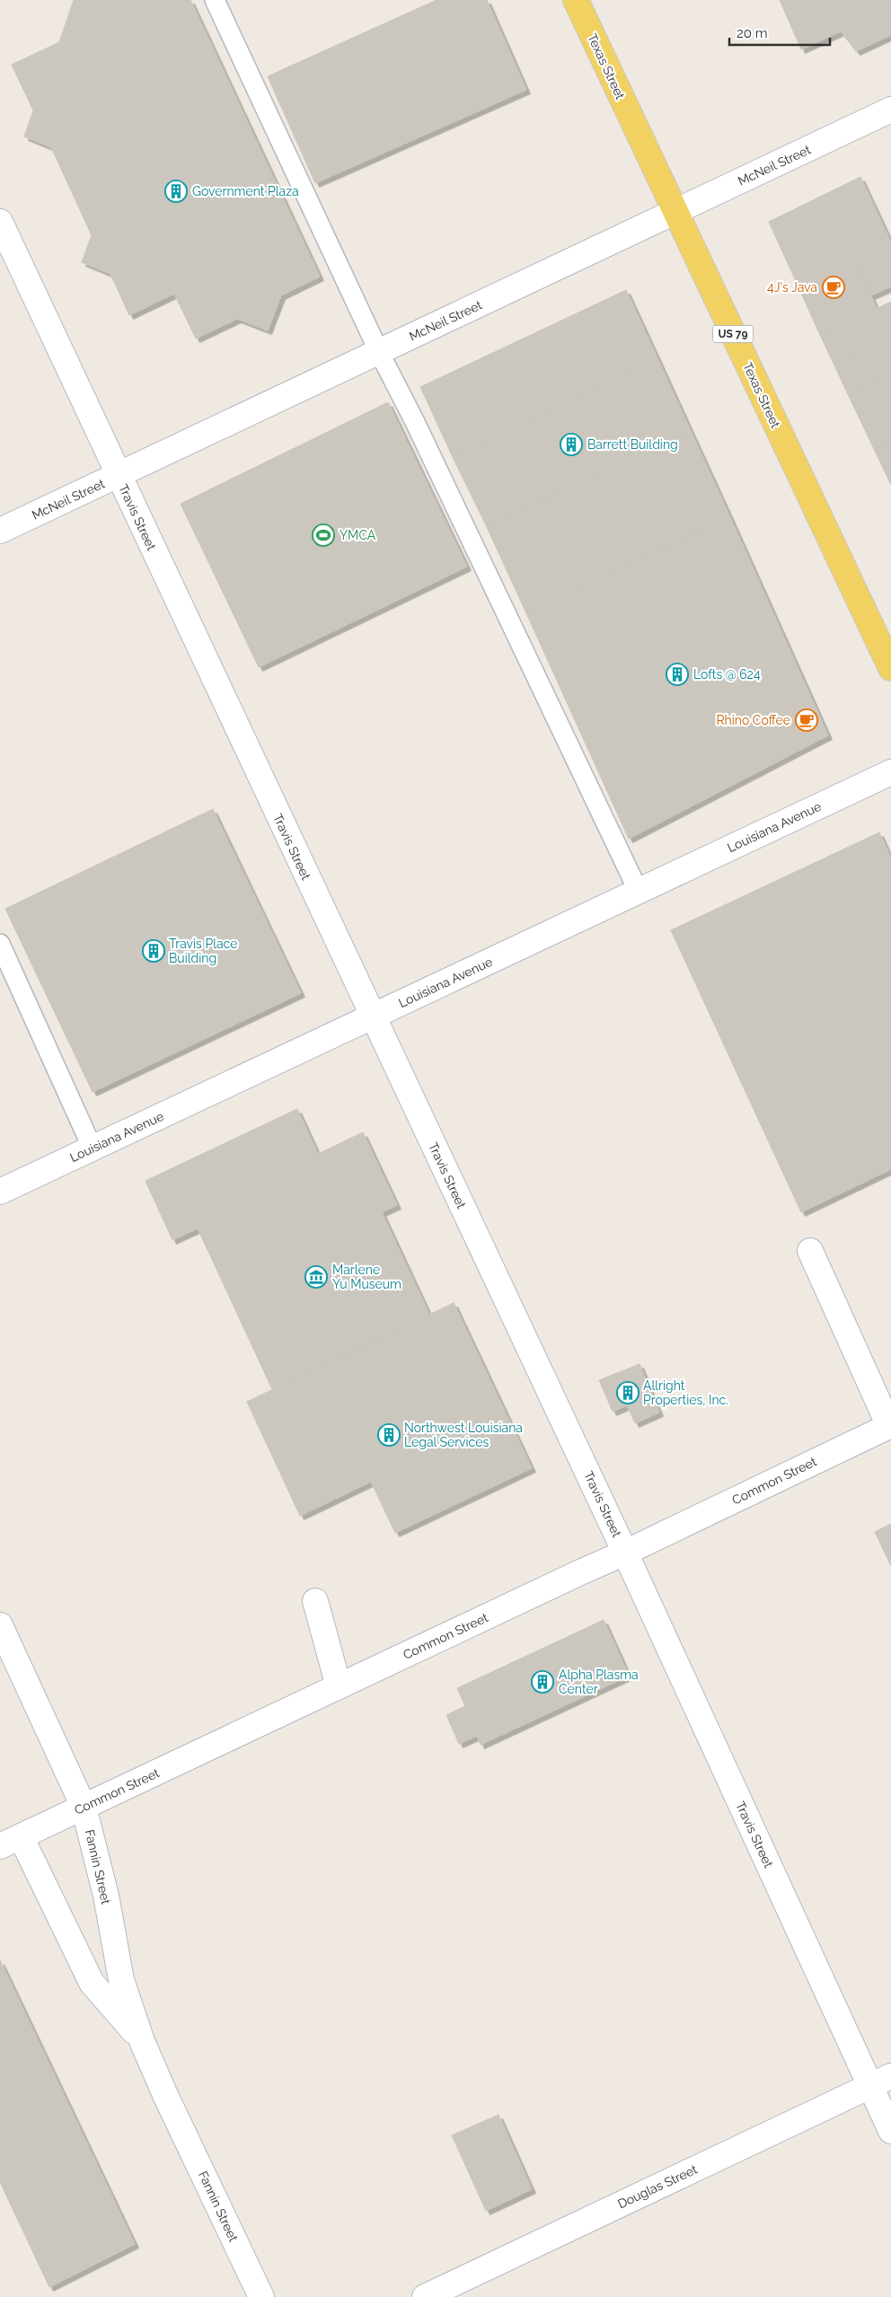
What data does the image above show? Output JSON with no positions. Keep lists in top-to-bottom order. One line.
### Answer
{"streets":{"main road":["Texas Street","US 79"],"street":["McNeil Street","Travis Street","Louisiana Avenue","Common Street","Fannin Street","Douglas Street"]},"crossings":[["Texas Street","McNeil Street"],["McNeil Street","Travis Street"],["Travis Street","Louisiana Avenue"],["Travis Street","Common Street"],["Travis Street","Douglas Street"],["Common Street","Fannin Street"]],"places":{"building":["Government Plaza","Barrett Building","Lofts @ 624","Travis Place Building","Allright Properties, Inc.","Northwest Louisiana Legal Services","Alpha Plasma Center"],"cafe":["4J's Java","Rhino Coffee"],"sports":["YMCA"],"museum":["Marlene Yu Museum"]},"scale_bar":"20 m"}
